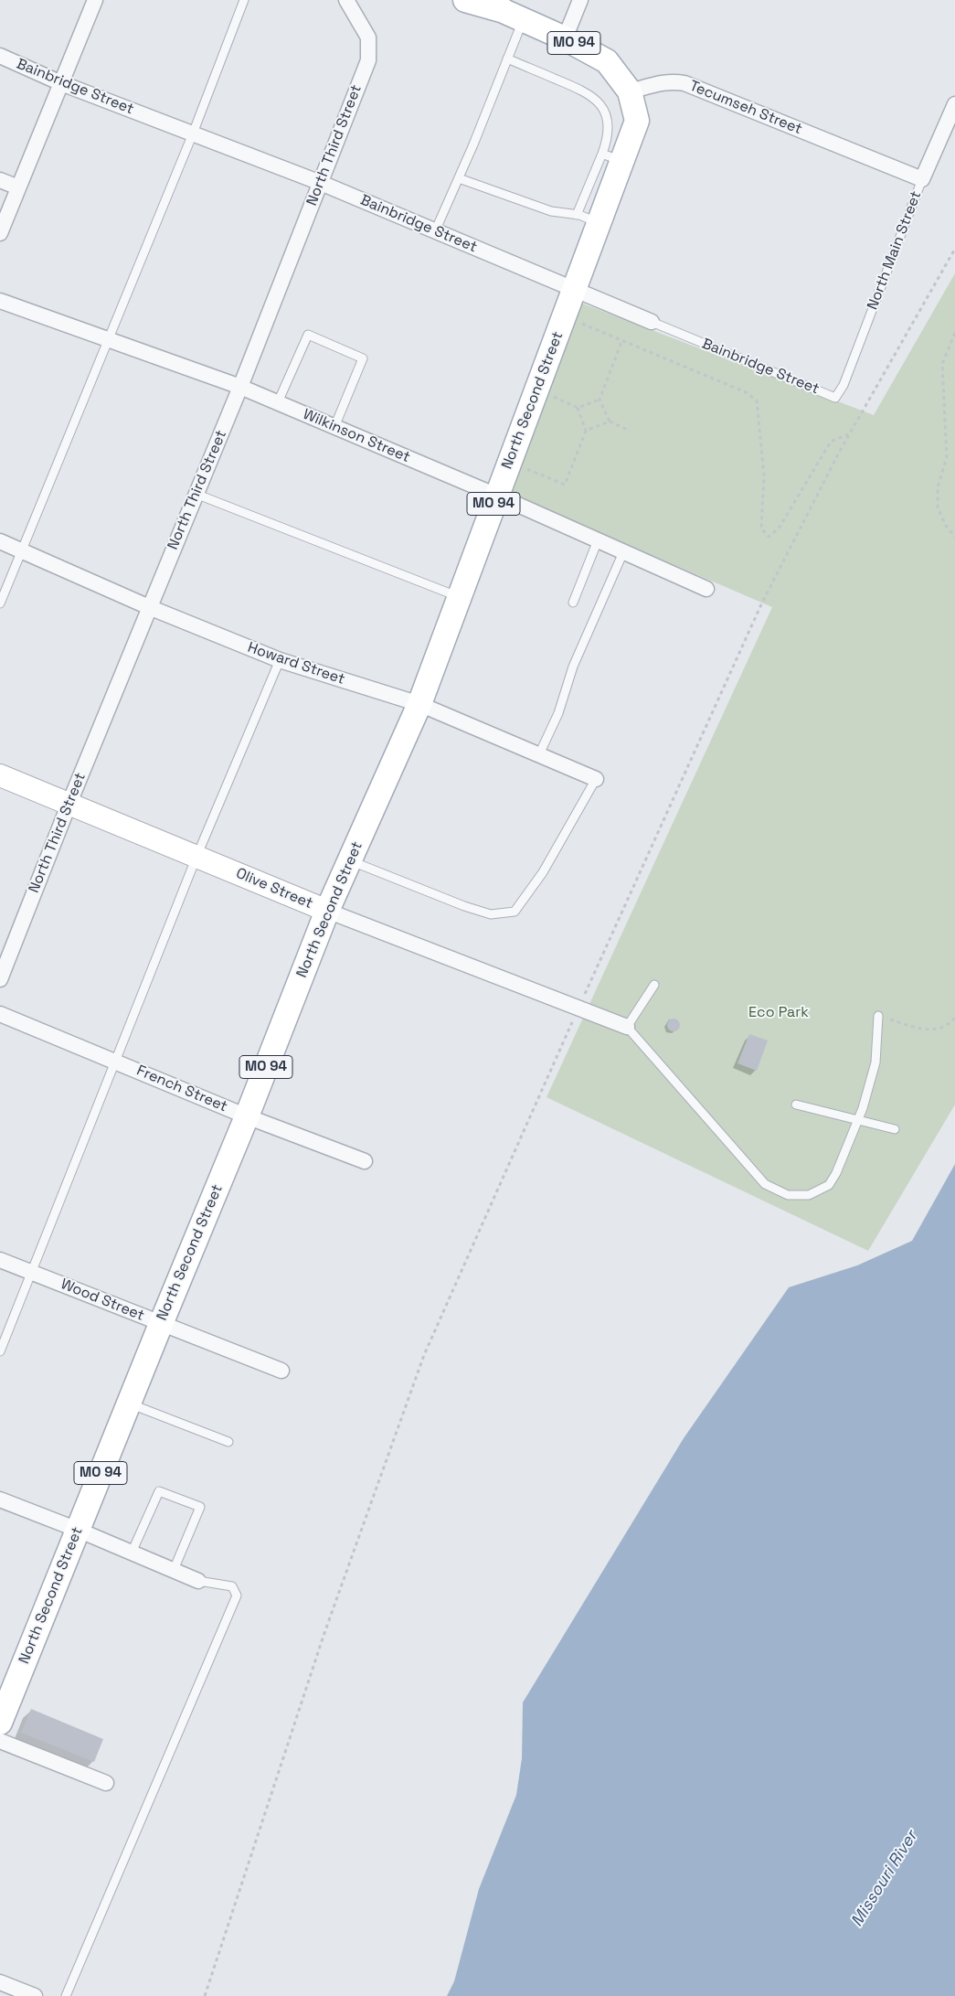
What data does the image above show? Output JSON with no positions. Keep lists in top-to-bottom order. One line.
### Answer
{"streets":{"main road":["MO 94","North Second Street"],"street":["Bainbridge Street","Tecumseh Street","North Third Street","North Main Street","Wilkinson Street","Howard Street","Olive Street","French Street","Wood Street"]},"crossings":[["MO 94","Tecumseh Street"],["MO 94","North Second Street"],["Bainbridge Street","North Third Street"],["Bainbridge Street","North Main Street"],["Bainbridge Street","North Second Street"],["Tecumseh Street","North Main Street"],["Tecumseh Street","North Second Street"],["North Third Street","Wilkinson Street"],["North Third Street","Howard Street"],["North Third Street","Olive Street"],["North Second Street","Wilkinson Street"],["North Second Street","Howard Street"],["North Second Street","Olive Street"],["North Second Street","French Street"],["North Second Street","Wood Street"]],"water":["Missouri River"],"parks":["Eco Park"]}
